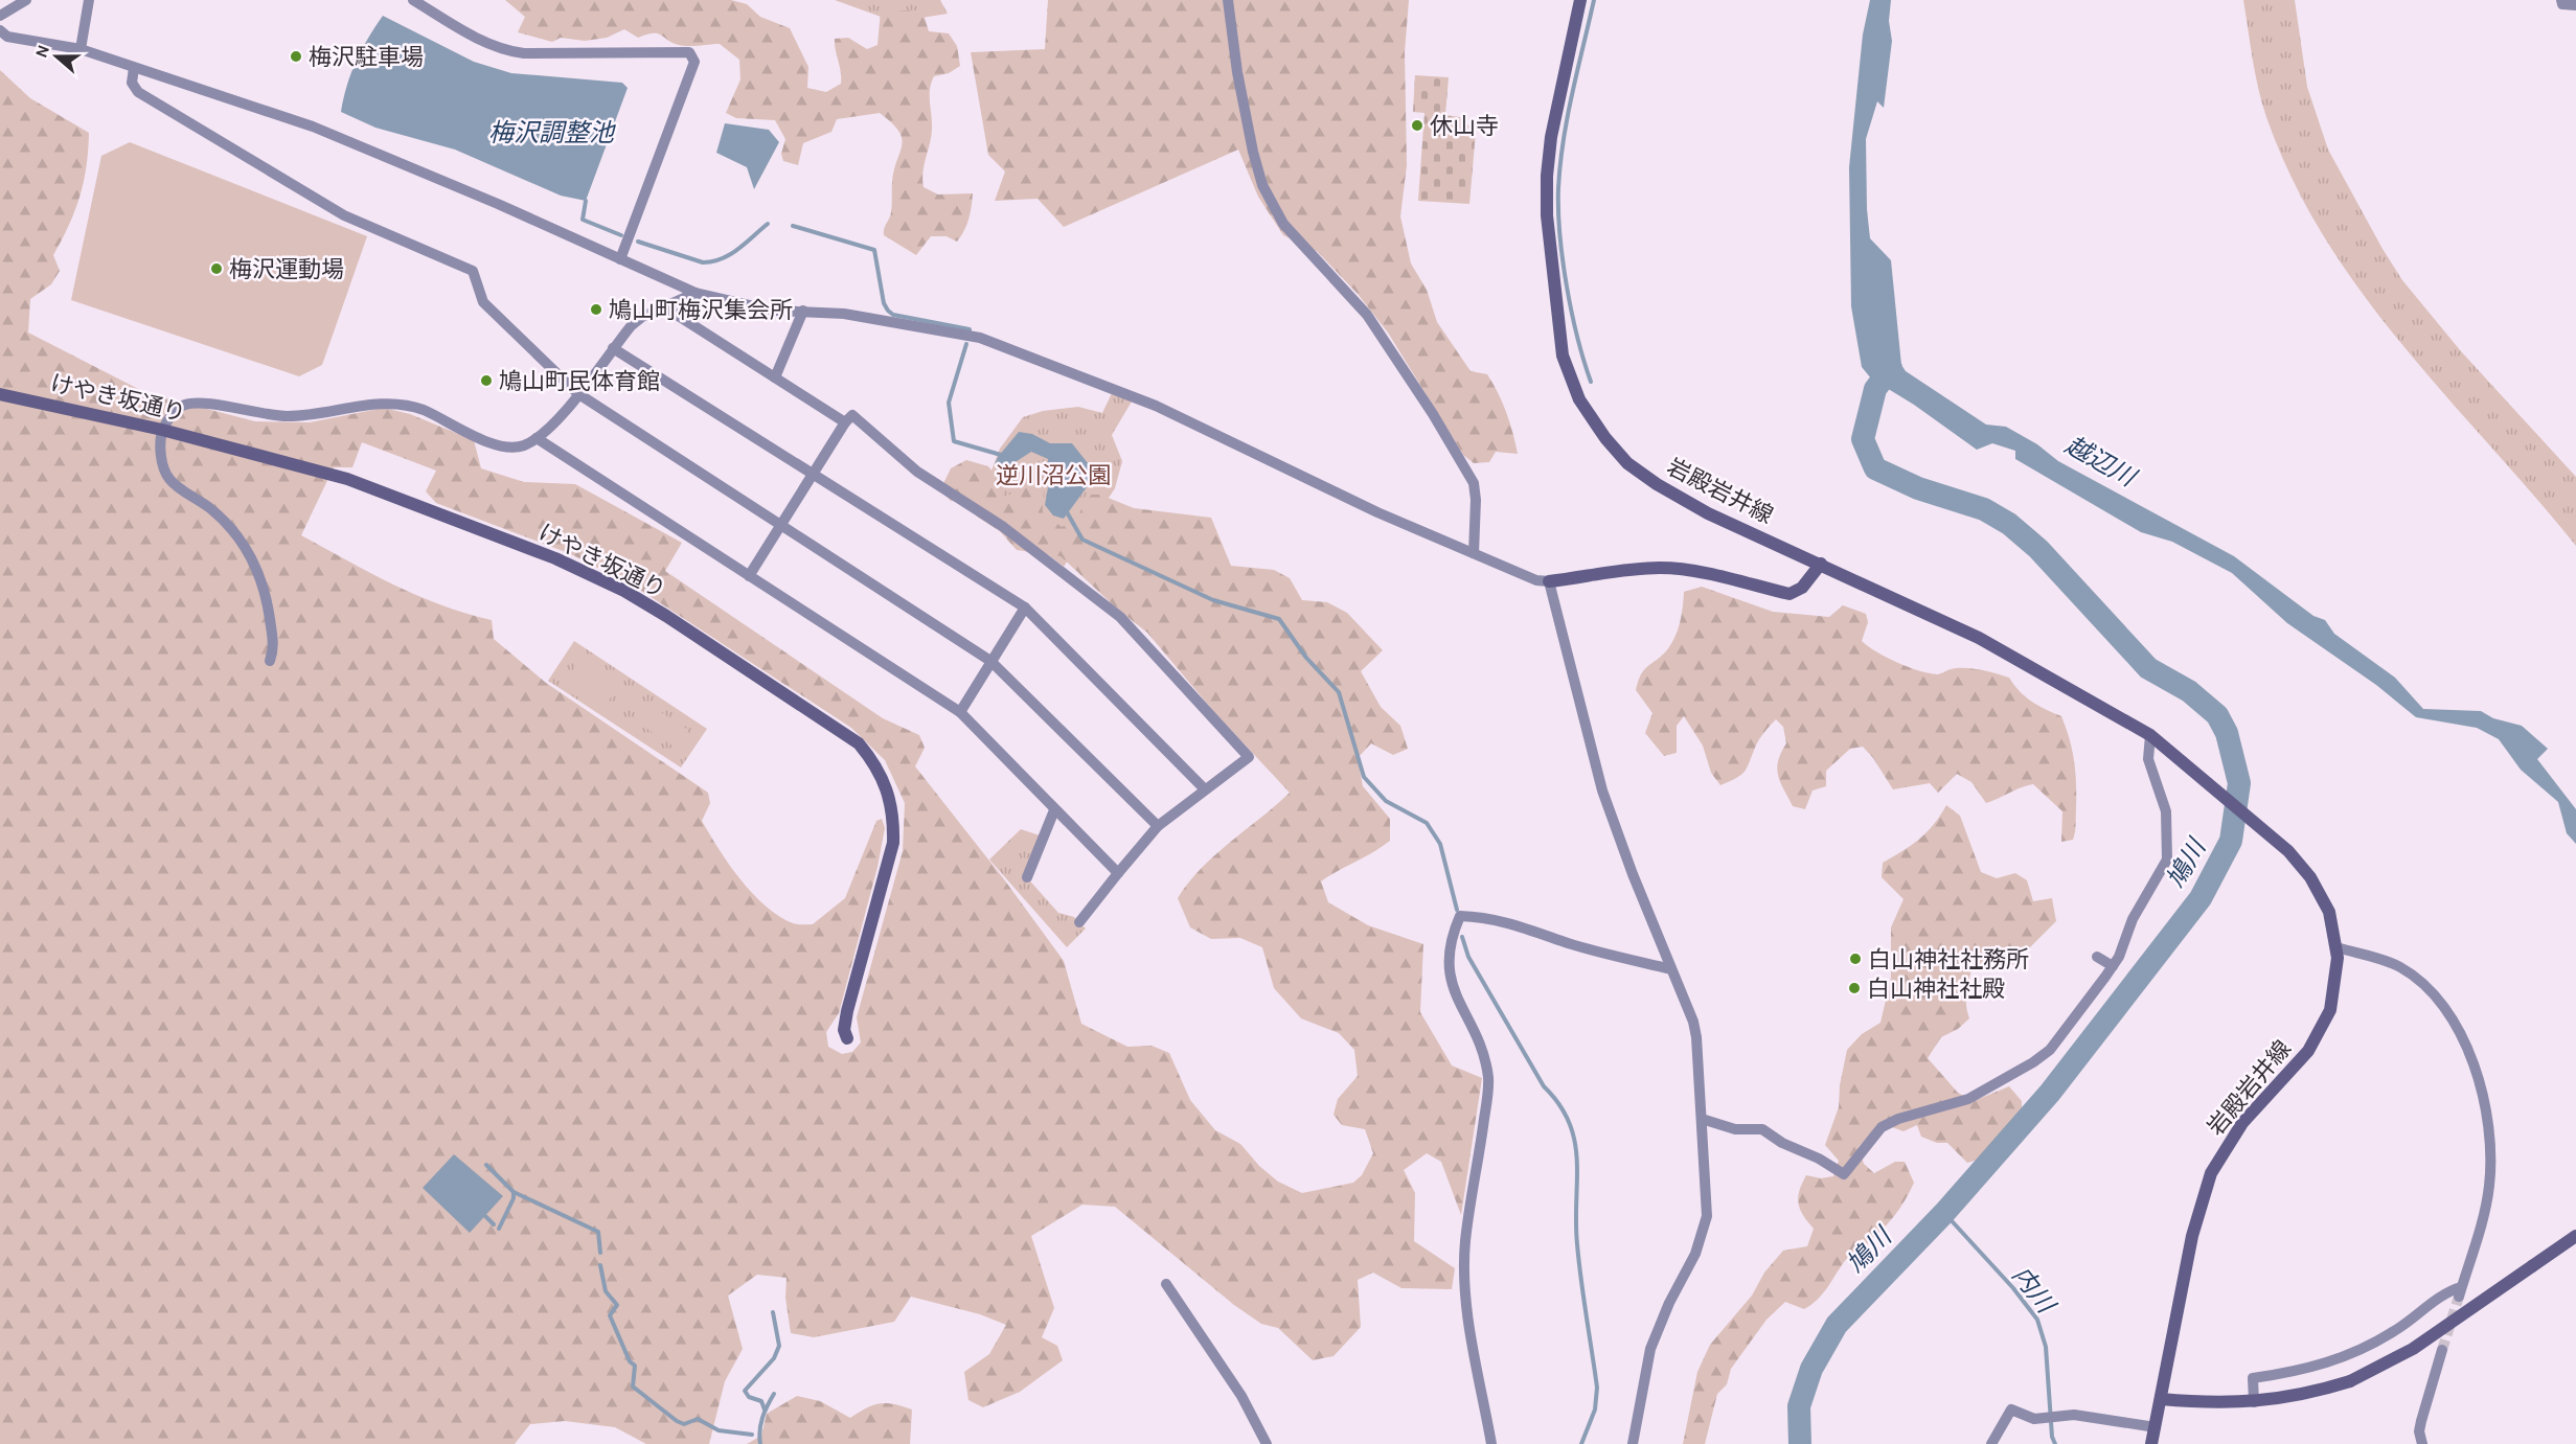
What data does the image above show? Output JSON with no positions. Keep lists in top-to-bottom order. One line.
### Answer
{"streets":{"street":["けやき坂通り","岩殿岩井線"]},"water":["梅沢調整池","越辺川","鳩川","内川"],"parks":["逆川沼公園"],"places":["梅沢駐車場","休山寺","梅沢運動場","鳩山町梅沢集会所","鳩山町民体育館","白山神社社務所","白山神社社殿"],"north":"left"}
